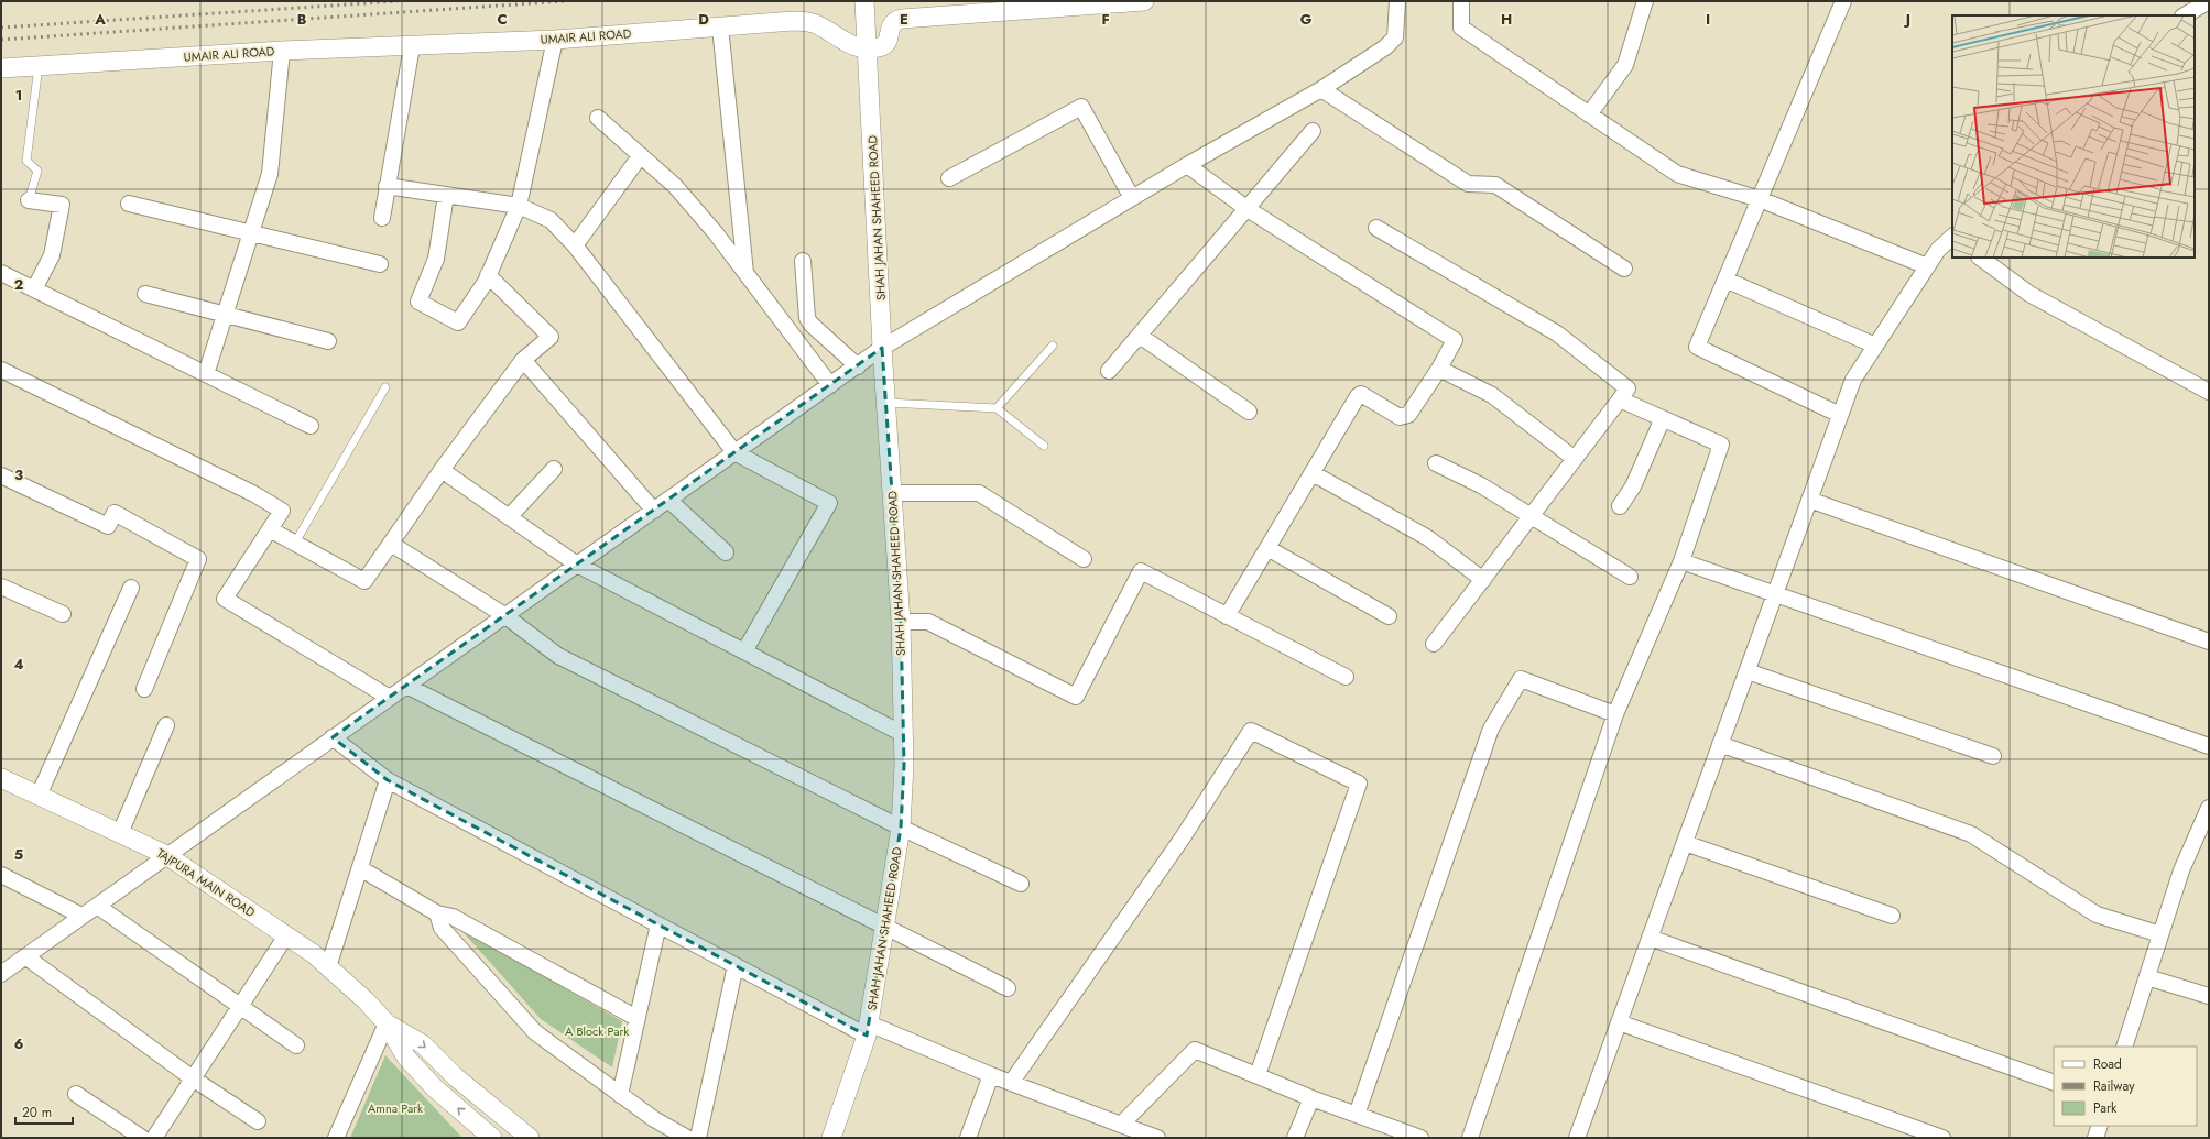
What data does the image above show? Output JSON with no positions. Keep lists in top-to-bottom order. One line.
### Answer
{"streets":{"street":["UMAIR ALI ROAD","SHAH JAHAN SHAHEED ROAD","TAJPURA MAIN ROAD"]},"crossings":[["UMAIR ALI ROAD","SHAH JAHAN SHAHEED ROAD"]],"parks":["A Block Park","Amna Park"],"legend":["Road","Railway","Park"],"scale_bar":"20 m","grid":{"columns":["A","B","C","D","E","F","G","H","I","J"],"rows":["1","2","3","4","5","6"]}}
